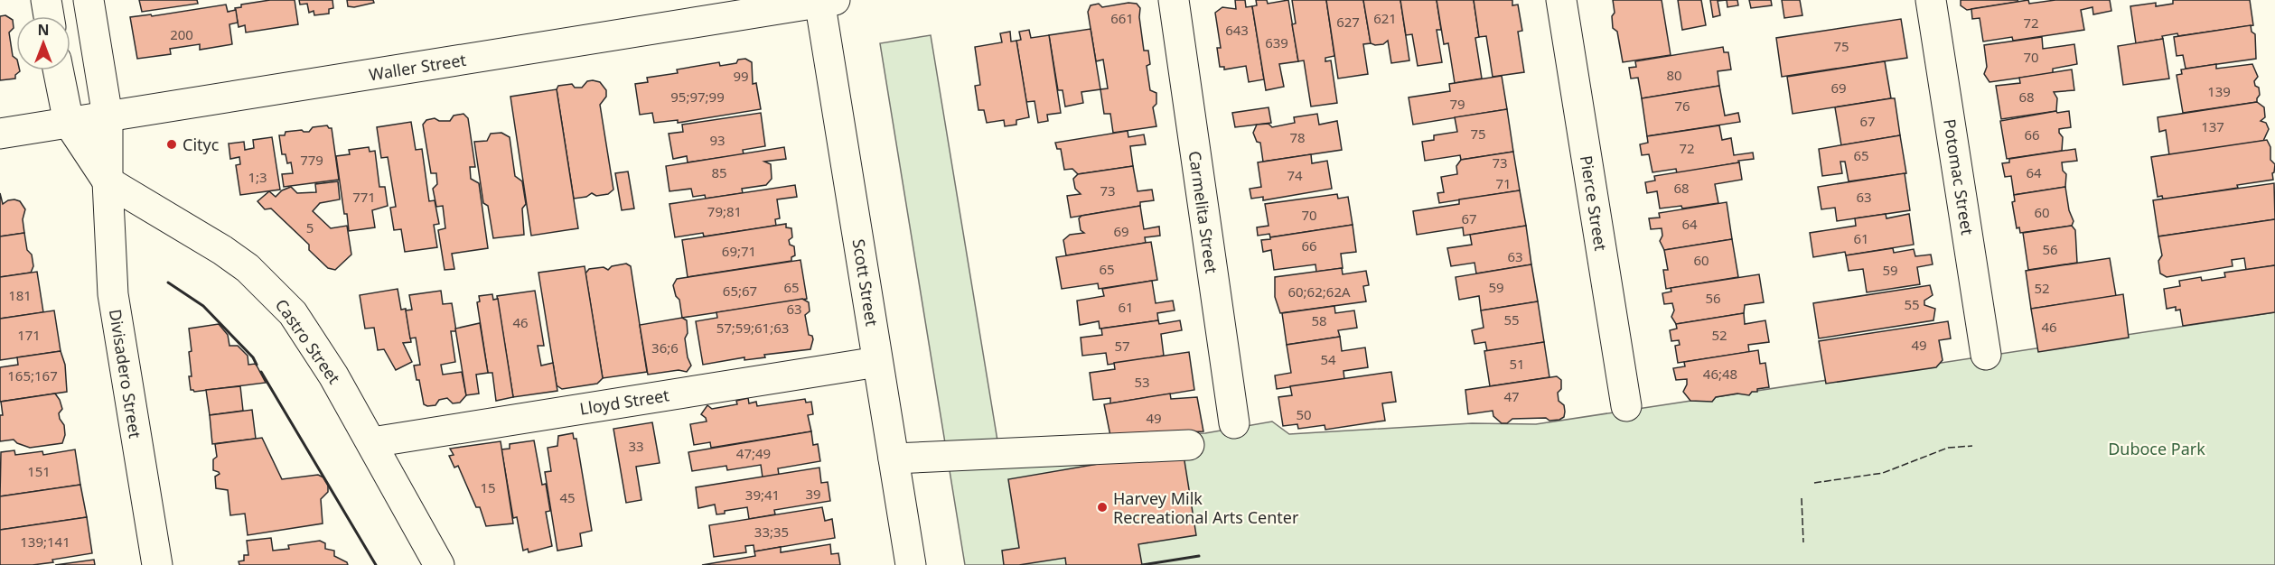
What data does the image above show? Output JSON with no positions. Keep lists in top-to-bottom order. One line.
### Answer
{"streets":{"street":["Waller Street","Potomac Street","Pierce Street","Carmelita Street","Scott Street","Castro Street","Divisadero Street","Lloyd Street"]},"crossings":[["Waller Street","Scott Street"],["Waller Street","Divisadero Street"],["Scott Street","Lloyd Street"],["Castro Street","Divisadero Street"],["Castro Street","Lloyd Street"]],"parks":["Duboce Park"],"places":["Cityc","Harvey Milk Recreational Arts Center"],"house_numbers":["661","621","627","72","643","200","639","75","70","80","99","69","139","95;97;99","68","79","76","67","137","75","66","78","93","72","65","779","73","85","64","74","1;3","71","68","73","771","63","79;81","60","70","67","64","5","69","61","66","56","69;71","63","60","65","59","65","59","52","65;67","60;62;62A","181","56","55","61","63","55","58","46","46","57;59;61;63","171","52","49","57","36;6","54","51","46;48","165;167","53","47","50","49","33","47;49","151","15","39","39;41","45","33;35","139;141"],"north":"top"}
